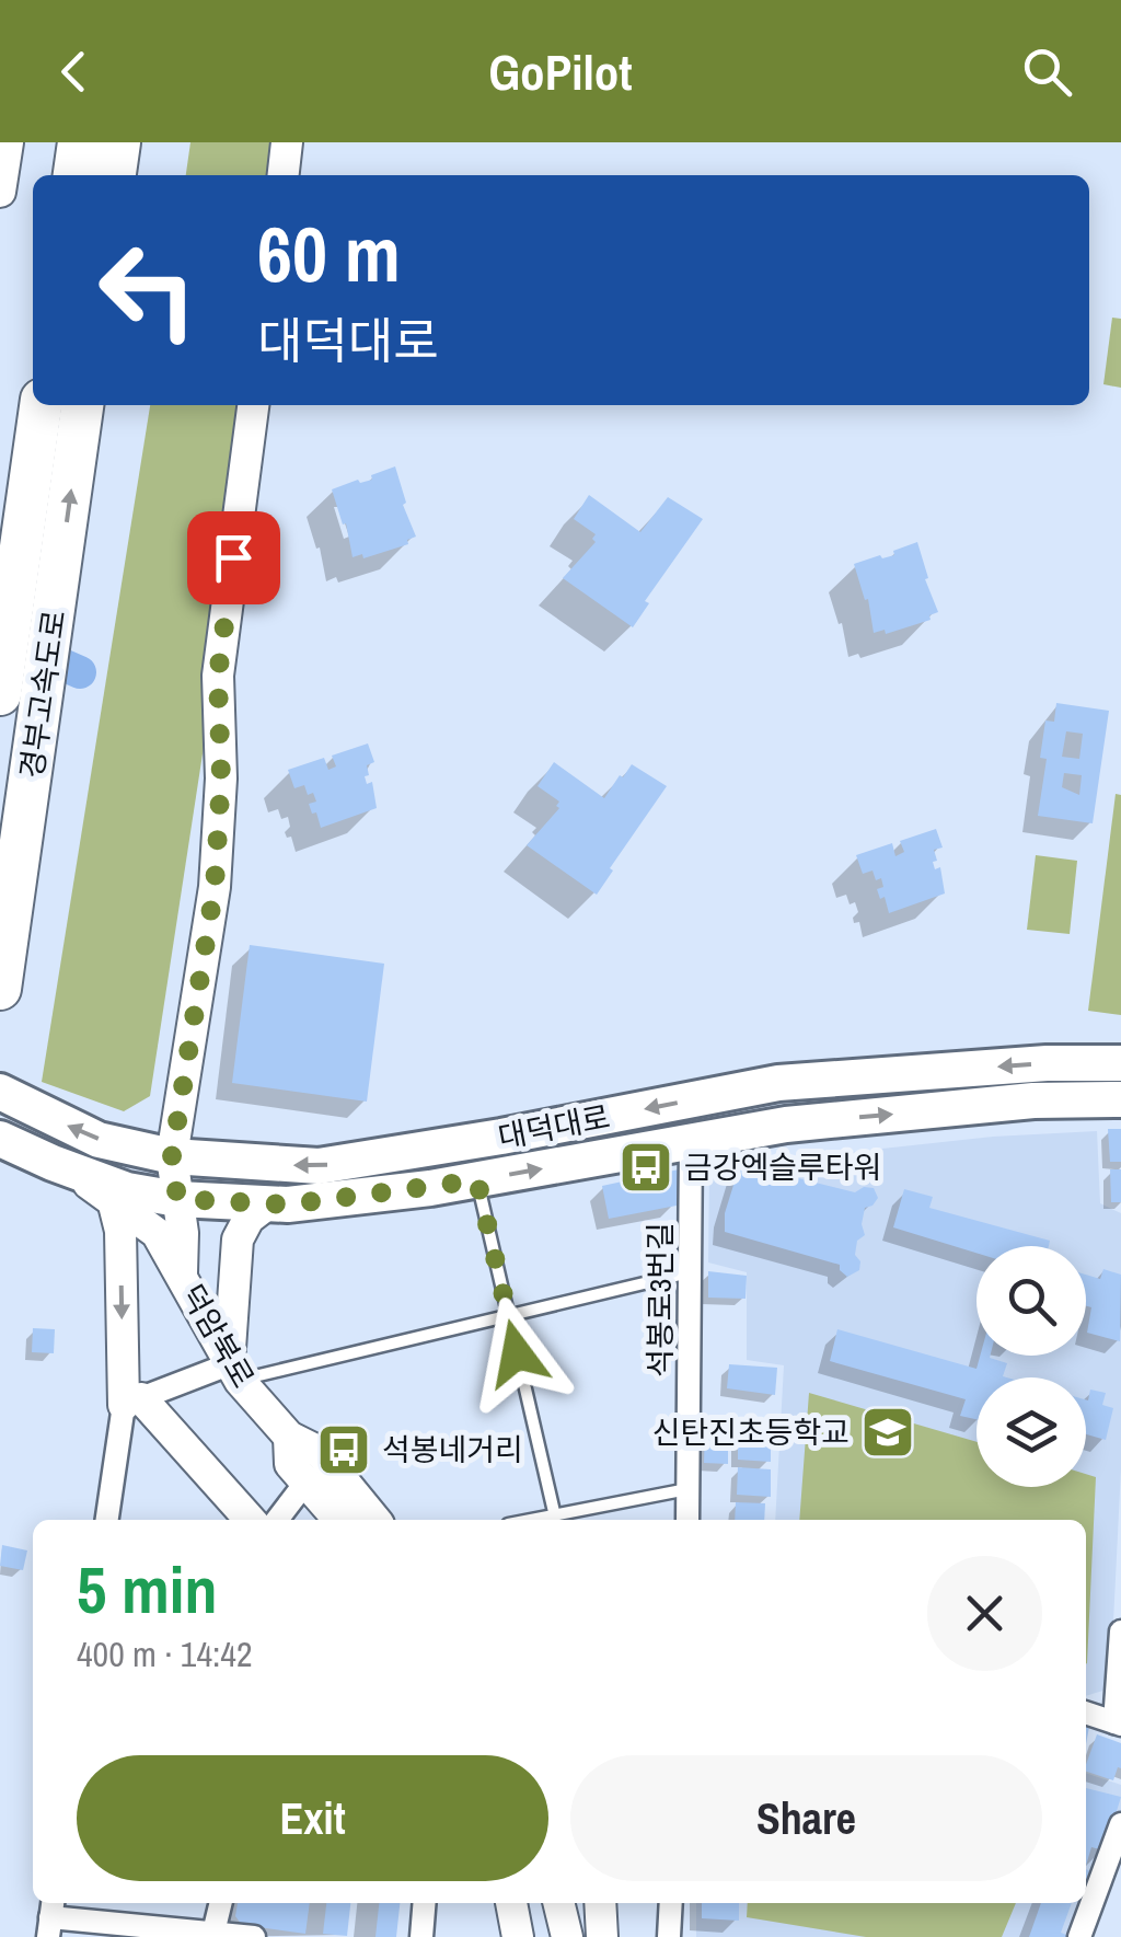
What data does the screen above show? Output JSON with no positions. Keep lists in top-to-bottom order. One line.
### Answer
{"streets":{"highway":["경부고속도로"],"main road":["대덕대로"],"street":["석봉로3번길","덕암북로"]},"crossings":[["대덕대로","석봉로3번길"],["대덕대로","덕암북로"]],"places":{"bus stop":["금강엑슬루타워","석봉네거리"],"school or university":["신탄진초등학교"]},"page":{"header":"GoPilot","turn":["60 m","대덕대로"],"heading":["5 min","400 m · 14:42"],"buttons":["Exit","Share"]}}
